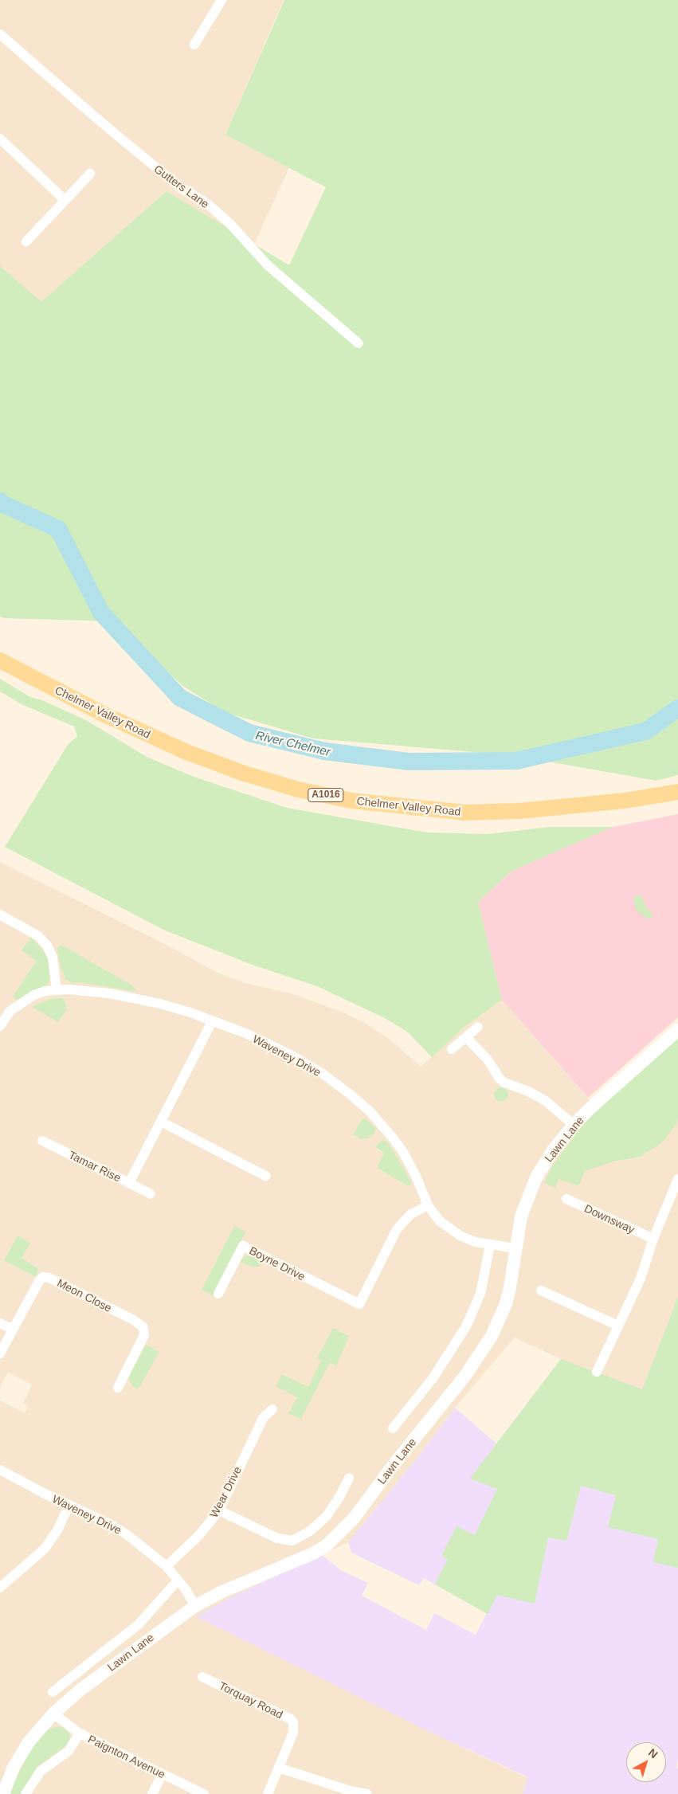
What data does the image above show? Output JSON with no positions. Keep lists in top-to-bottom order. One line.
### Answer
{"streets":{"main road":["Chelmer Valley Road","A1016"],"street":["Gutters Lane","Waveney Drive","Lawn Lane","Tamar Rise","Downsway","Boyne Drive","Meon Close","Wear Drive","Torquay Road","Paignton Avenue"]},"crossings":[["Waveney Drive","Lawn Lane"],["Waveney Drive","Tamar Rise"],["Waveney Drive","Boyne Drive"],["Waveney Drive","Wear Drive"],["Lawn Lane","Paignton Avenue"]],"water":["River Chelmer"],"north":"top right"}
